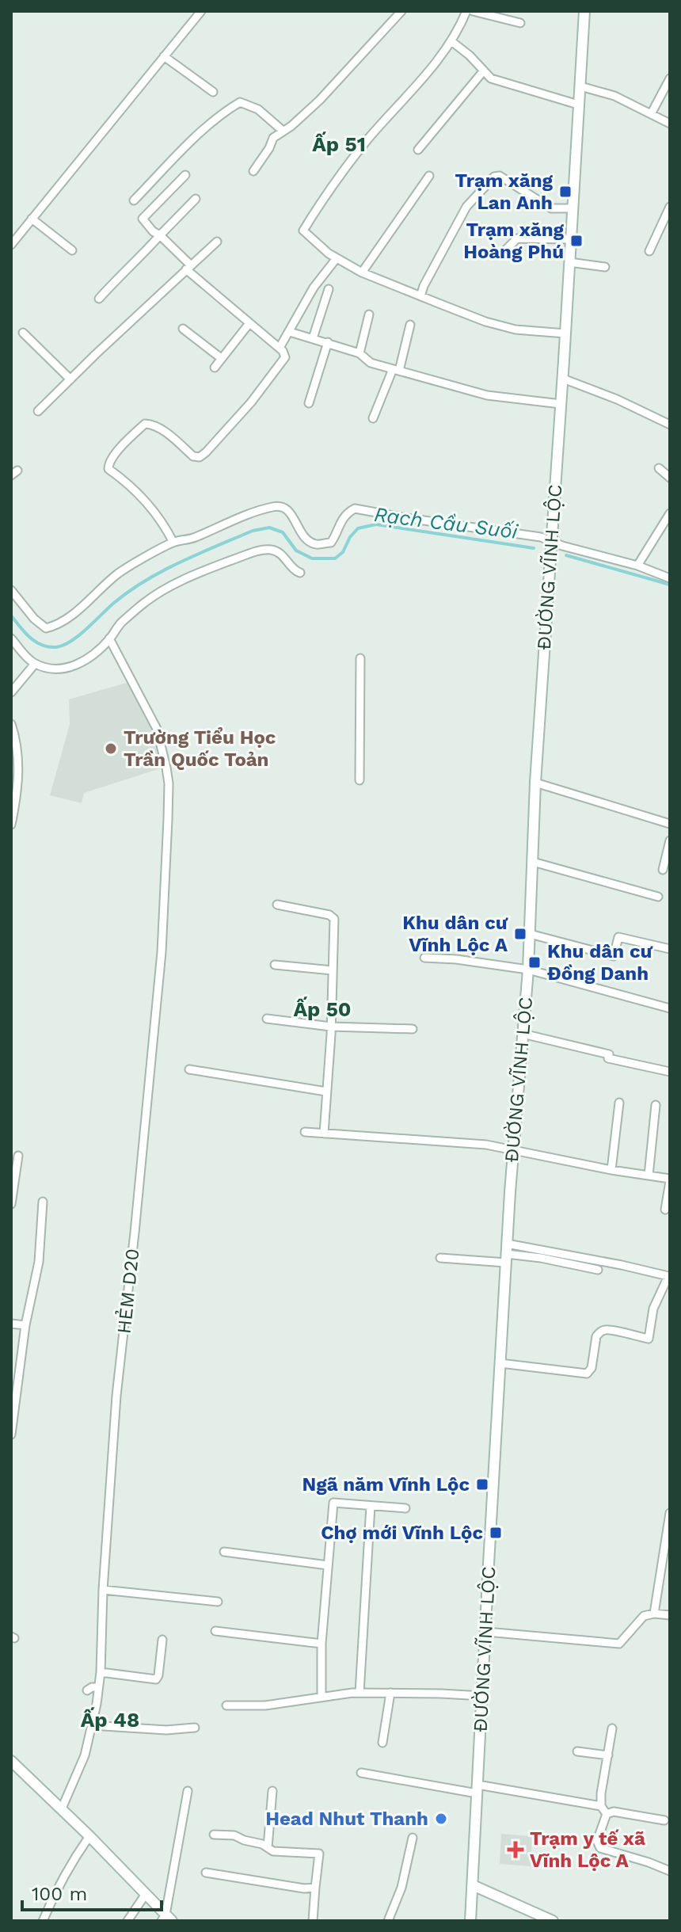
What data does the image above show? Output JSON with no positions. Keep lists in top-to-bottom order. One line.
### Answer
{"streets":{"main road":["ĐƯỜNG VĨNH LỘC"],"street":["HẺM D20"]},"districts":["Ấp 51","Ấp 50","Ấp 48"],"water":["Rạch Cầu Suối"],"places":{"transit":["Trạm xăng Lan Anh","Trạm xăng Hoàng Phú","Khu dân cư Vĩnh Lộc A","Khu dân cư Đồng Danh","Ngã năm Vĩnh Lộc","Chợ mới Vĩnh Lộc"],"other":["Trường Tiểu Học Trần Quốc Toản","Head Nhut Thanh"],"health":["Trạm y tế xã Vĩnh Lộc A"]},"scale_bar":"100 m"}
